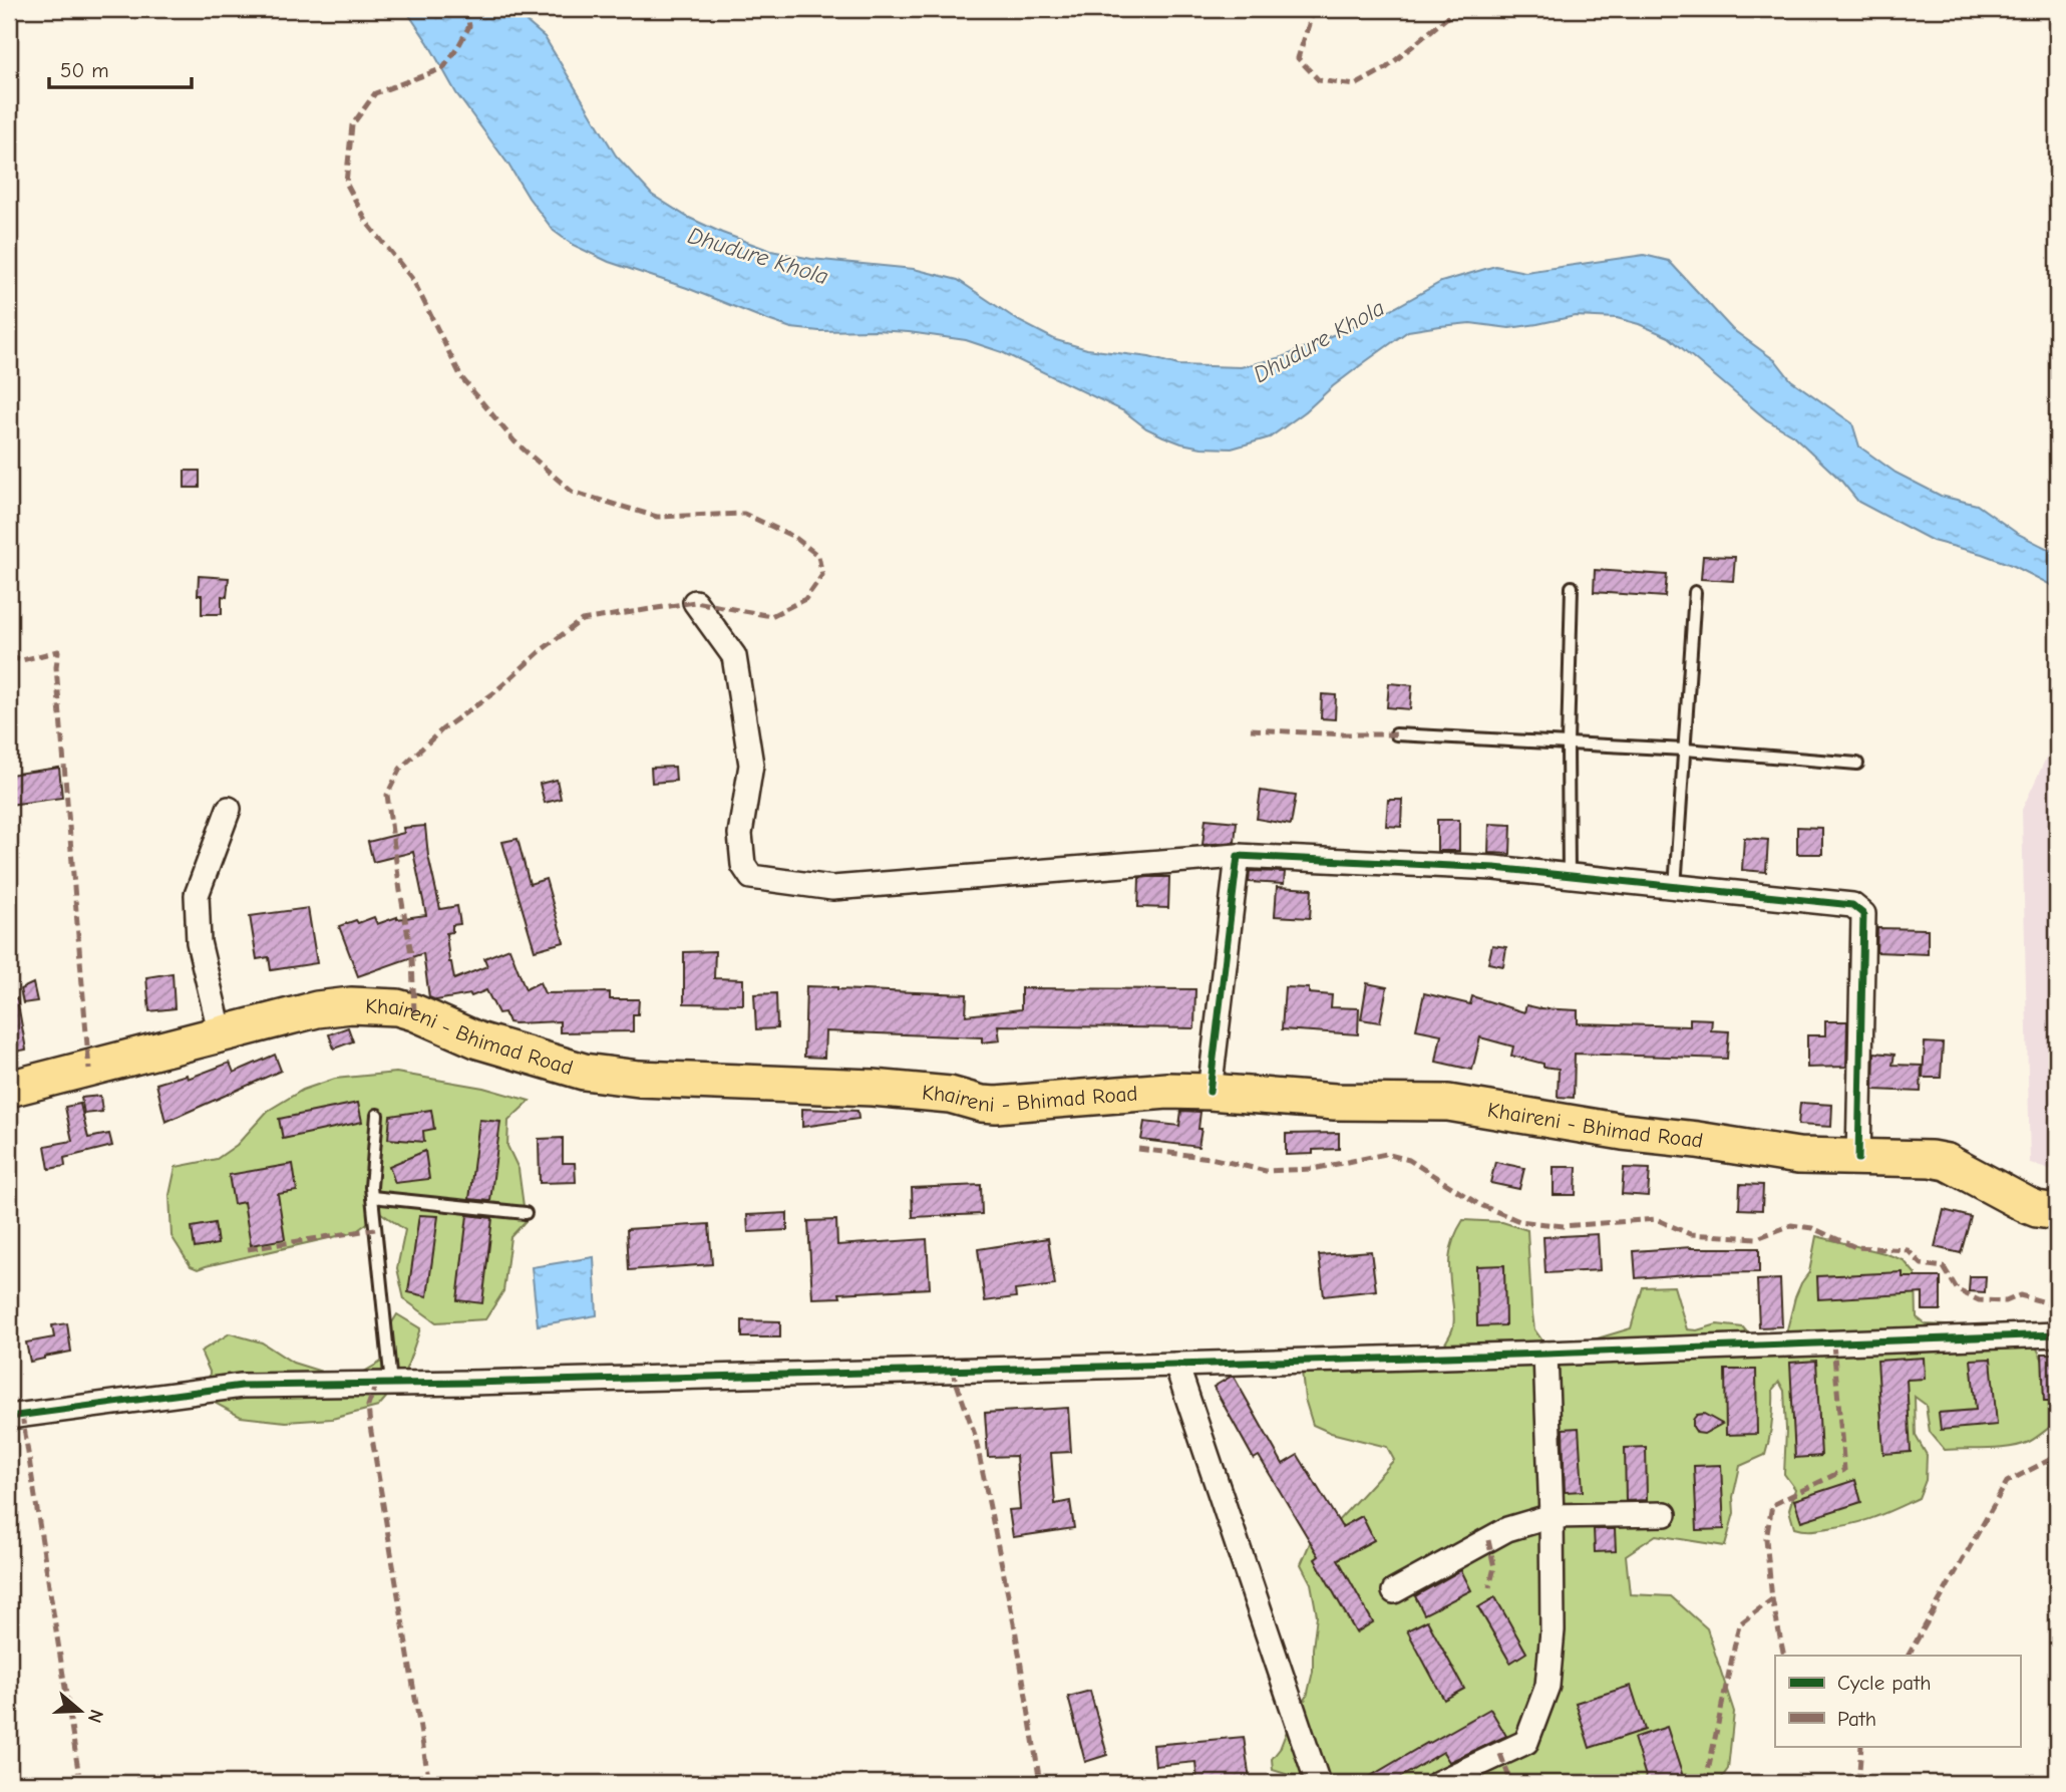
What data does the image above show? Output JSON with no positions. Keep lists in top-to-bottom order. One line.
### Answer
{"streets":{"main road":["Khaireni - Bhimad Road"]},"water":["Dhudure Khola"],"legend":["Cycle path","Path"],"scale_bar":"50 m","north":"right"}
